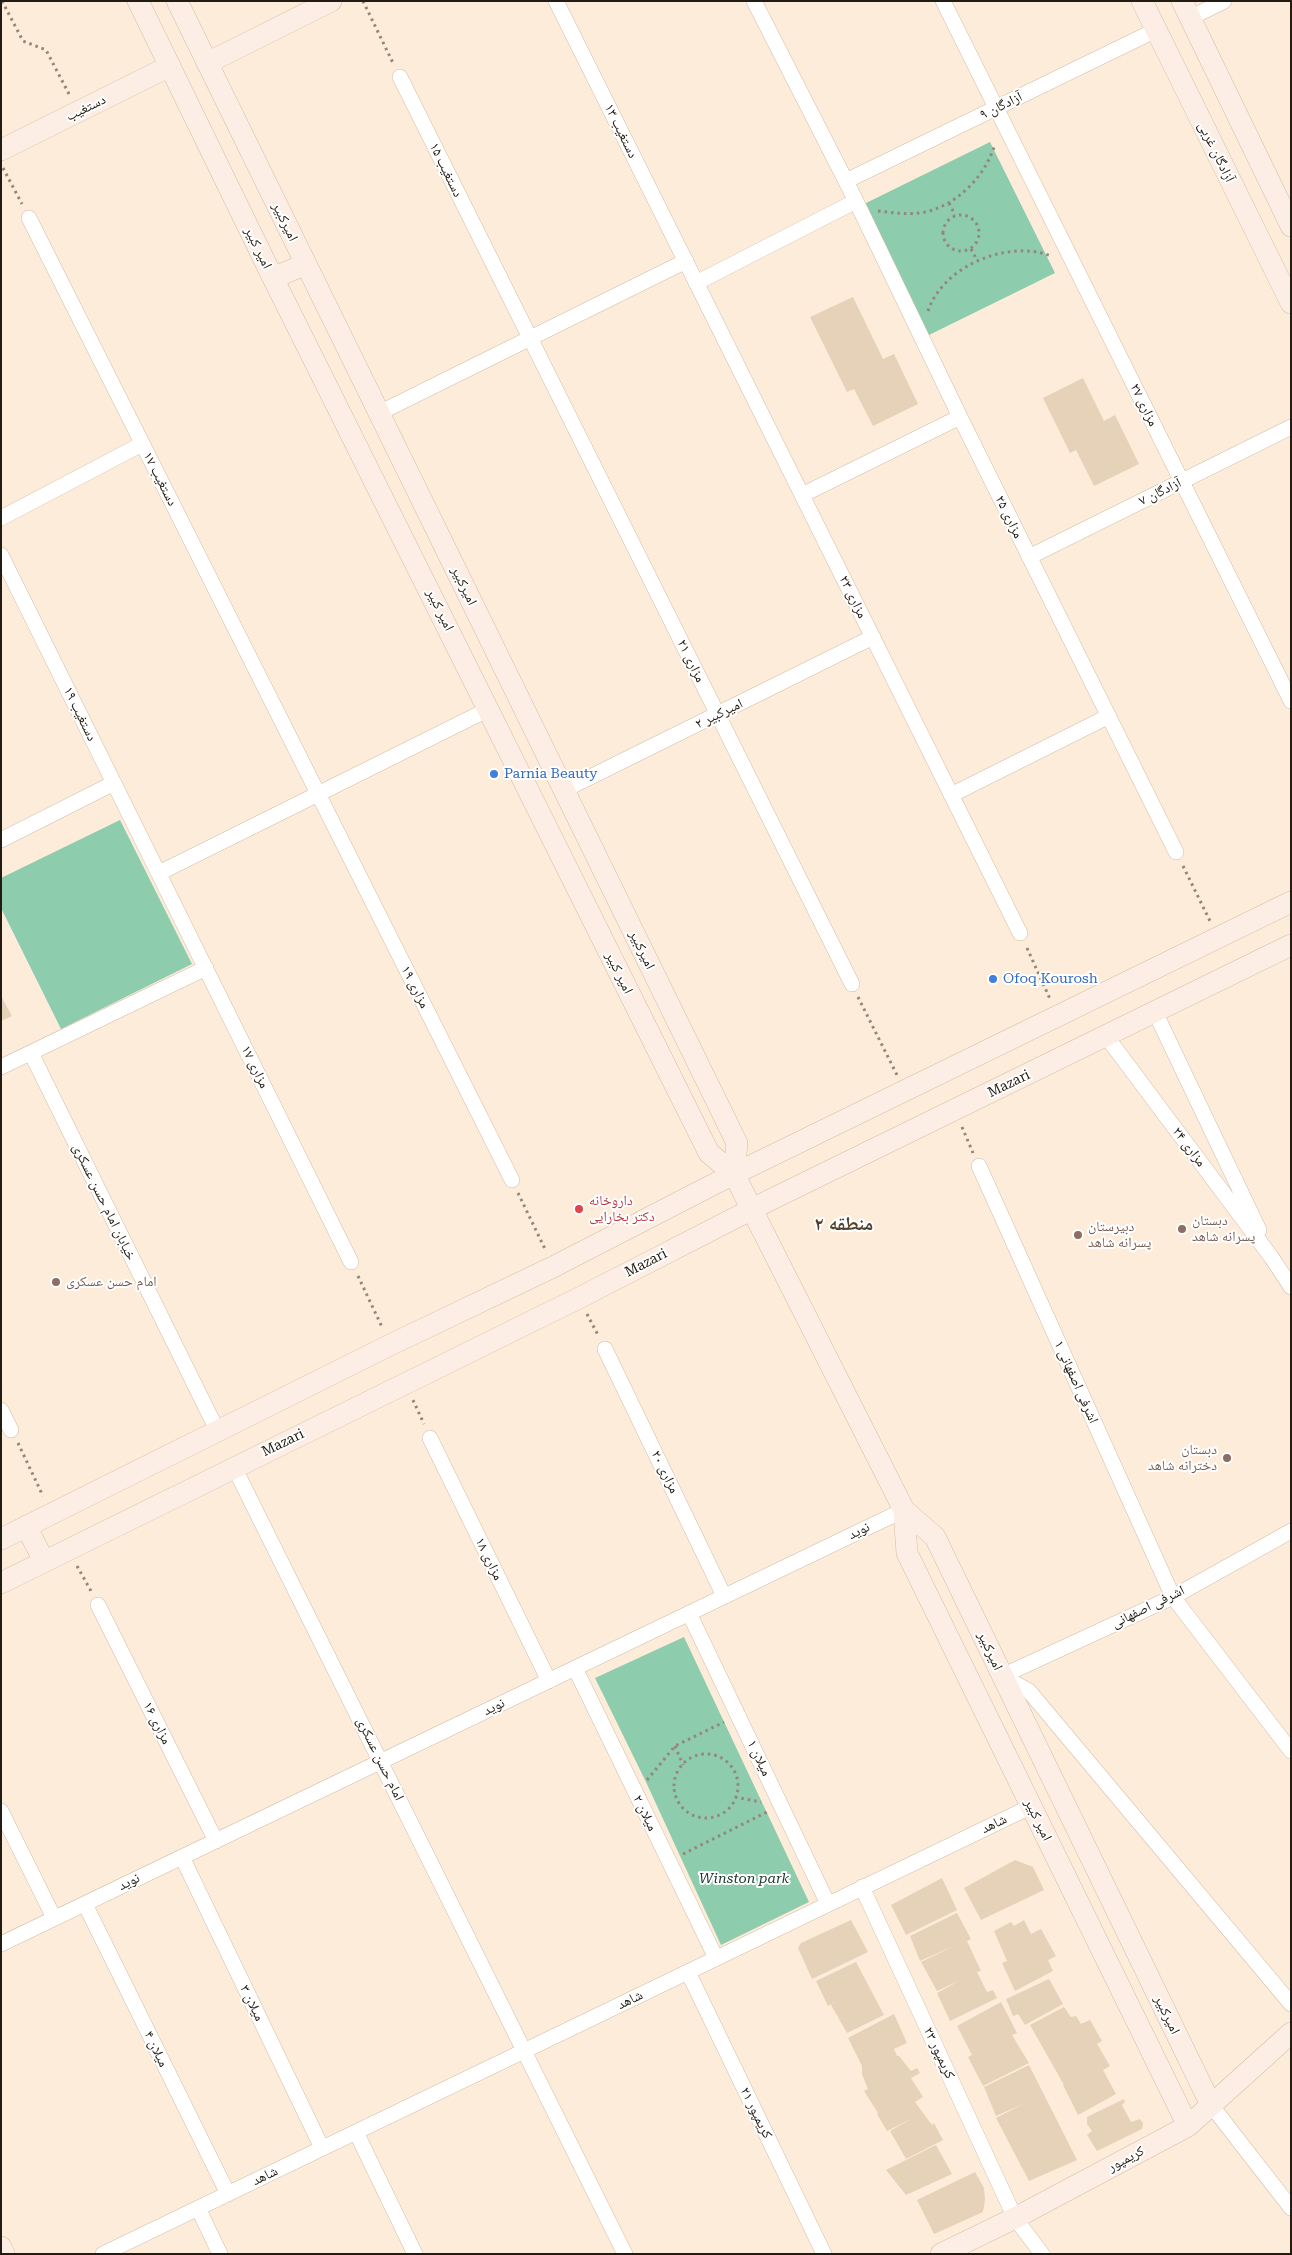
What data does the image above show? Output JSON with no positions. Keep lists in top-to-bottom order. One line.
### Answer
{"streets":{"street":["آزادگان ۹","دستغیب","دستغیب ۱۳","آزادگان غربی","دستغیب ۱۵","امیرکبیر","امیر کبیر","مزاری ۲۷","دستغیب ۱۷","آزادگان ۷","مزاری ۲۵","مزاری ۲۳","مزاری ۲۱","دستغیب ۱۹","امیرکبیر ۲","مزاری ۱۹","مزاری ۱۷","Mazari","مزاری ۲۴","خیابان امام حسن عسکری","اشرفی اصفهانی ۱","مزاری ۲۰","نوید","مزاری ۱۸","اشرفی اصفهانی","مزاری ۱۶","میلان ۱","امام حسن عسکری","میلان ۲","شاهد","میلان ۳","میلان ۴","کریمپور ۲۳","کریمپور ۲۱","کریمپور"]},"crossings":[["آزادگان ۹","آزادگان غربی"],["آزادگان ۹","مزاری ۲۷"],["آزادگان ۹","مزاری ۲۵"],["دستغیب","امیر کبیر"],["دستغیب ۱۳","مزاری ۲۳"],["دستغیب ۱۵","مزاری ۲۱"],["امیرکبیر","امیر کبیر"],["امیرکبیر","امیرکبیر ۲"],["امیرکبیر","Mazari"],["امیرکبیر","نوید"],["امیرکبیر","اشرفی اصفهانی"],["امیرکبیر","کریمپور"],["امیر کبیر","Mazari"],["امیر کبیر","نوید"],["امیر کبیر","شاهد"],["امیر کبیر","کریمپور"],["مزاری ۲۷","آزادگان ۷"],["دستغیب ۱۷","مزاری ۱۹"],["آزادگان ۷","مزاری ۲۵"],["مزاری ۲۳","امیرکبیر ۲"],["مزاری ۲۱","امیرکبیر ۲"],["دستغیب ۱۹","مزاری ۱۷"],["Mazari","مزاری ۲۴"],["Mazari","امام حسن عسکری"],["اشرفی اصفهانی ۱","اشرفی اصفهانی"],["مزاری ۲۰","نوید"],["نوید","مزاری ۱۸"],["نوید","مزاری ۱۶"],["نوید","میلان ۱"],["نوید","امام حسن عسکری"],["نوید","میلان ۲"],["نوید","میلان ۳"],["نوید","میلان ۴"],["میلان ۱","شاهد"],["امام حسن عسکری","شاهد"],["میلان ۲","شاهد"],["شاهد","میلان ۳"],["شاهد","میلان ۴"],["شاهد","کریمپور ۲۳"],["شاهد","کریمپور ۲۱"],["کریمپور ۲۳","کریمپور"]],"districts":["منطقه ۲"],"parks":["Winston park"],"places":["Parnia Beauty","Ofoq Kourosh","داروخانه دکتر بخارایی","دبستان پسرانه شاهد","دبیرستان پسرانه شاهد","امام حسن عسکری","دبستان دخترانه شاهد"]}
